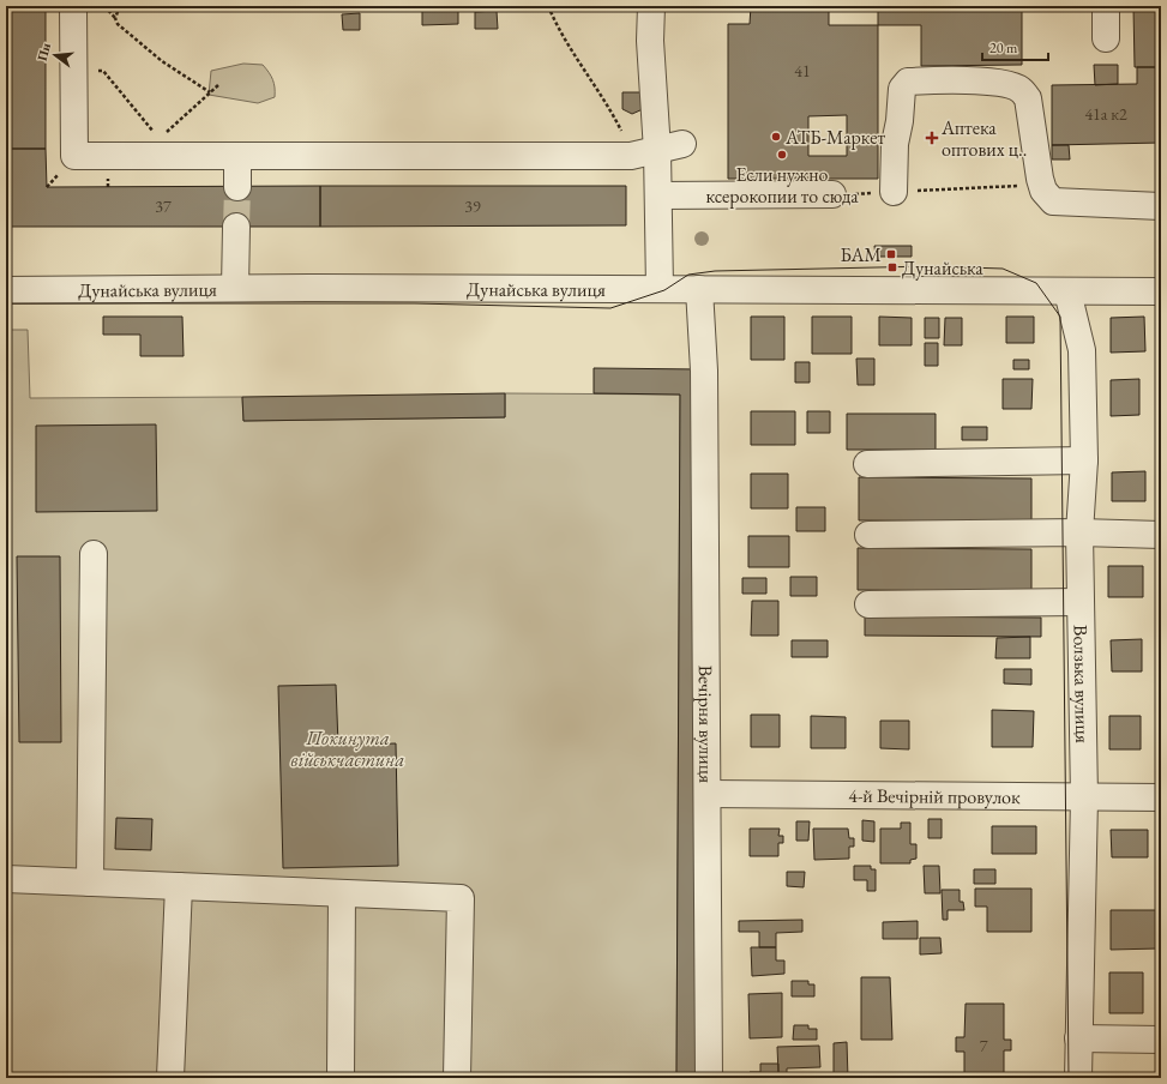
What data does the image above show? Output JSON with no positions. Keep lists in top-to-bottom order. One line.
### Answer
{"streets":{"street":["Дунайська вулиця","Волзька вулиця","Вечірня вулиця","4-й Вечірній провулок"]},"crossings":[["Дунайська вулиця","Волзька вулиця"],["Дунайська вулиця","Вечірня вулиця"],["Волзька вулиця","4-й Вечірній провулок"],["Вечірня вулиця","4-й Вечірній провулок"]],"parks":["Покинута військчастина"],"places":{"other":["АТБ-Маркет","Если нужно ксерокопии то сюда"],"health":["Аптека оптових ц‥"],"transit":["БАМ","Дунайська"]},"house_numbers":["41","41а к2","37","39","7"],"scale_bar":"20 m","north":"left"}
